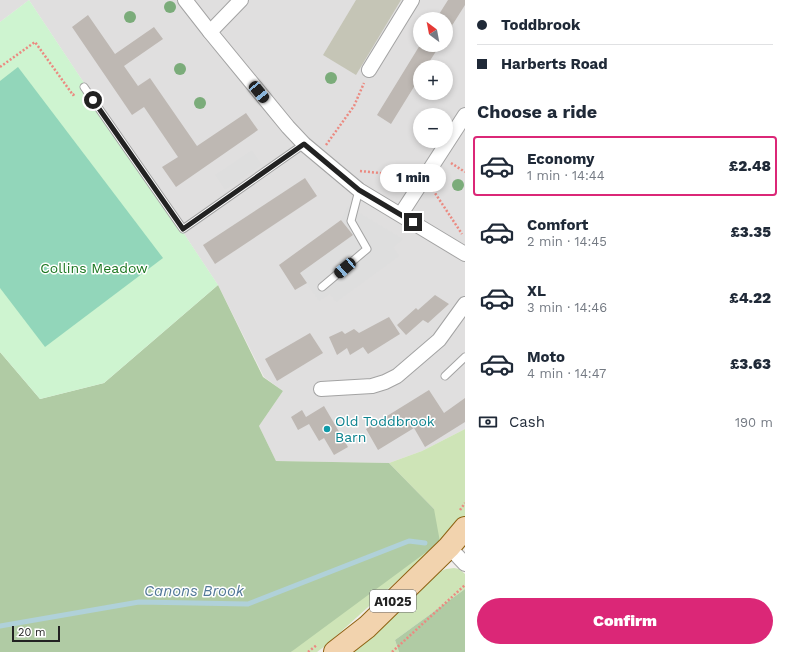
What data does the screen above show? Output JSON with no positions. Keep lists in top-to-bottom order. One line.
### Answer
{"streets":{"main road":["A1025"]},"water":["Canons Brook"],"parks":["Collins Meadow"],"places":["Old Toddbrook Barn"],"scale_bar":"20 m","north":"top left","page":{"banner":["Toddbrook","Harberts Road"],"map_buttons":["+","−"],"heading":"Choose a ride","list":[{"name":"Economy","note":"1 min · 14:44","value":"£2.48"},{"name":"Comfort","note":"2 min · 14:45","value":"£3.35"},{"name":"XL","note":"3 min · 14:46","value":"£4.22"},{"name":"Moto","note":"4 min · 14:47","value":"£3.63"}],"bubble":"1 min","pay":["Cash","190 m"],"buttons":"Confirm","scale":"20 m"}}
